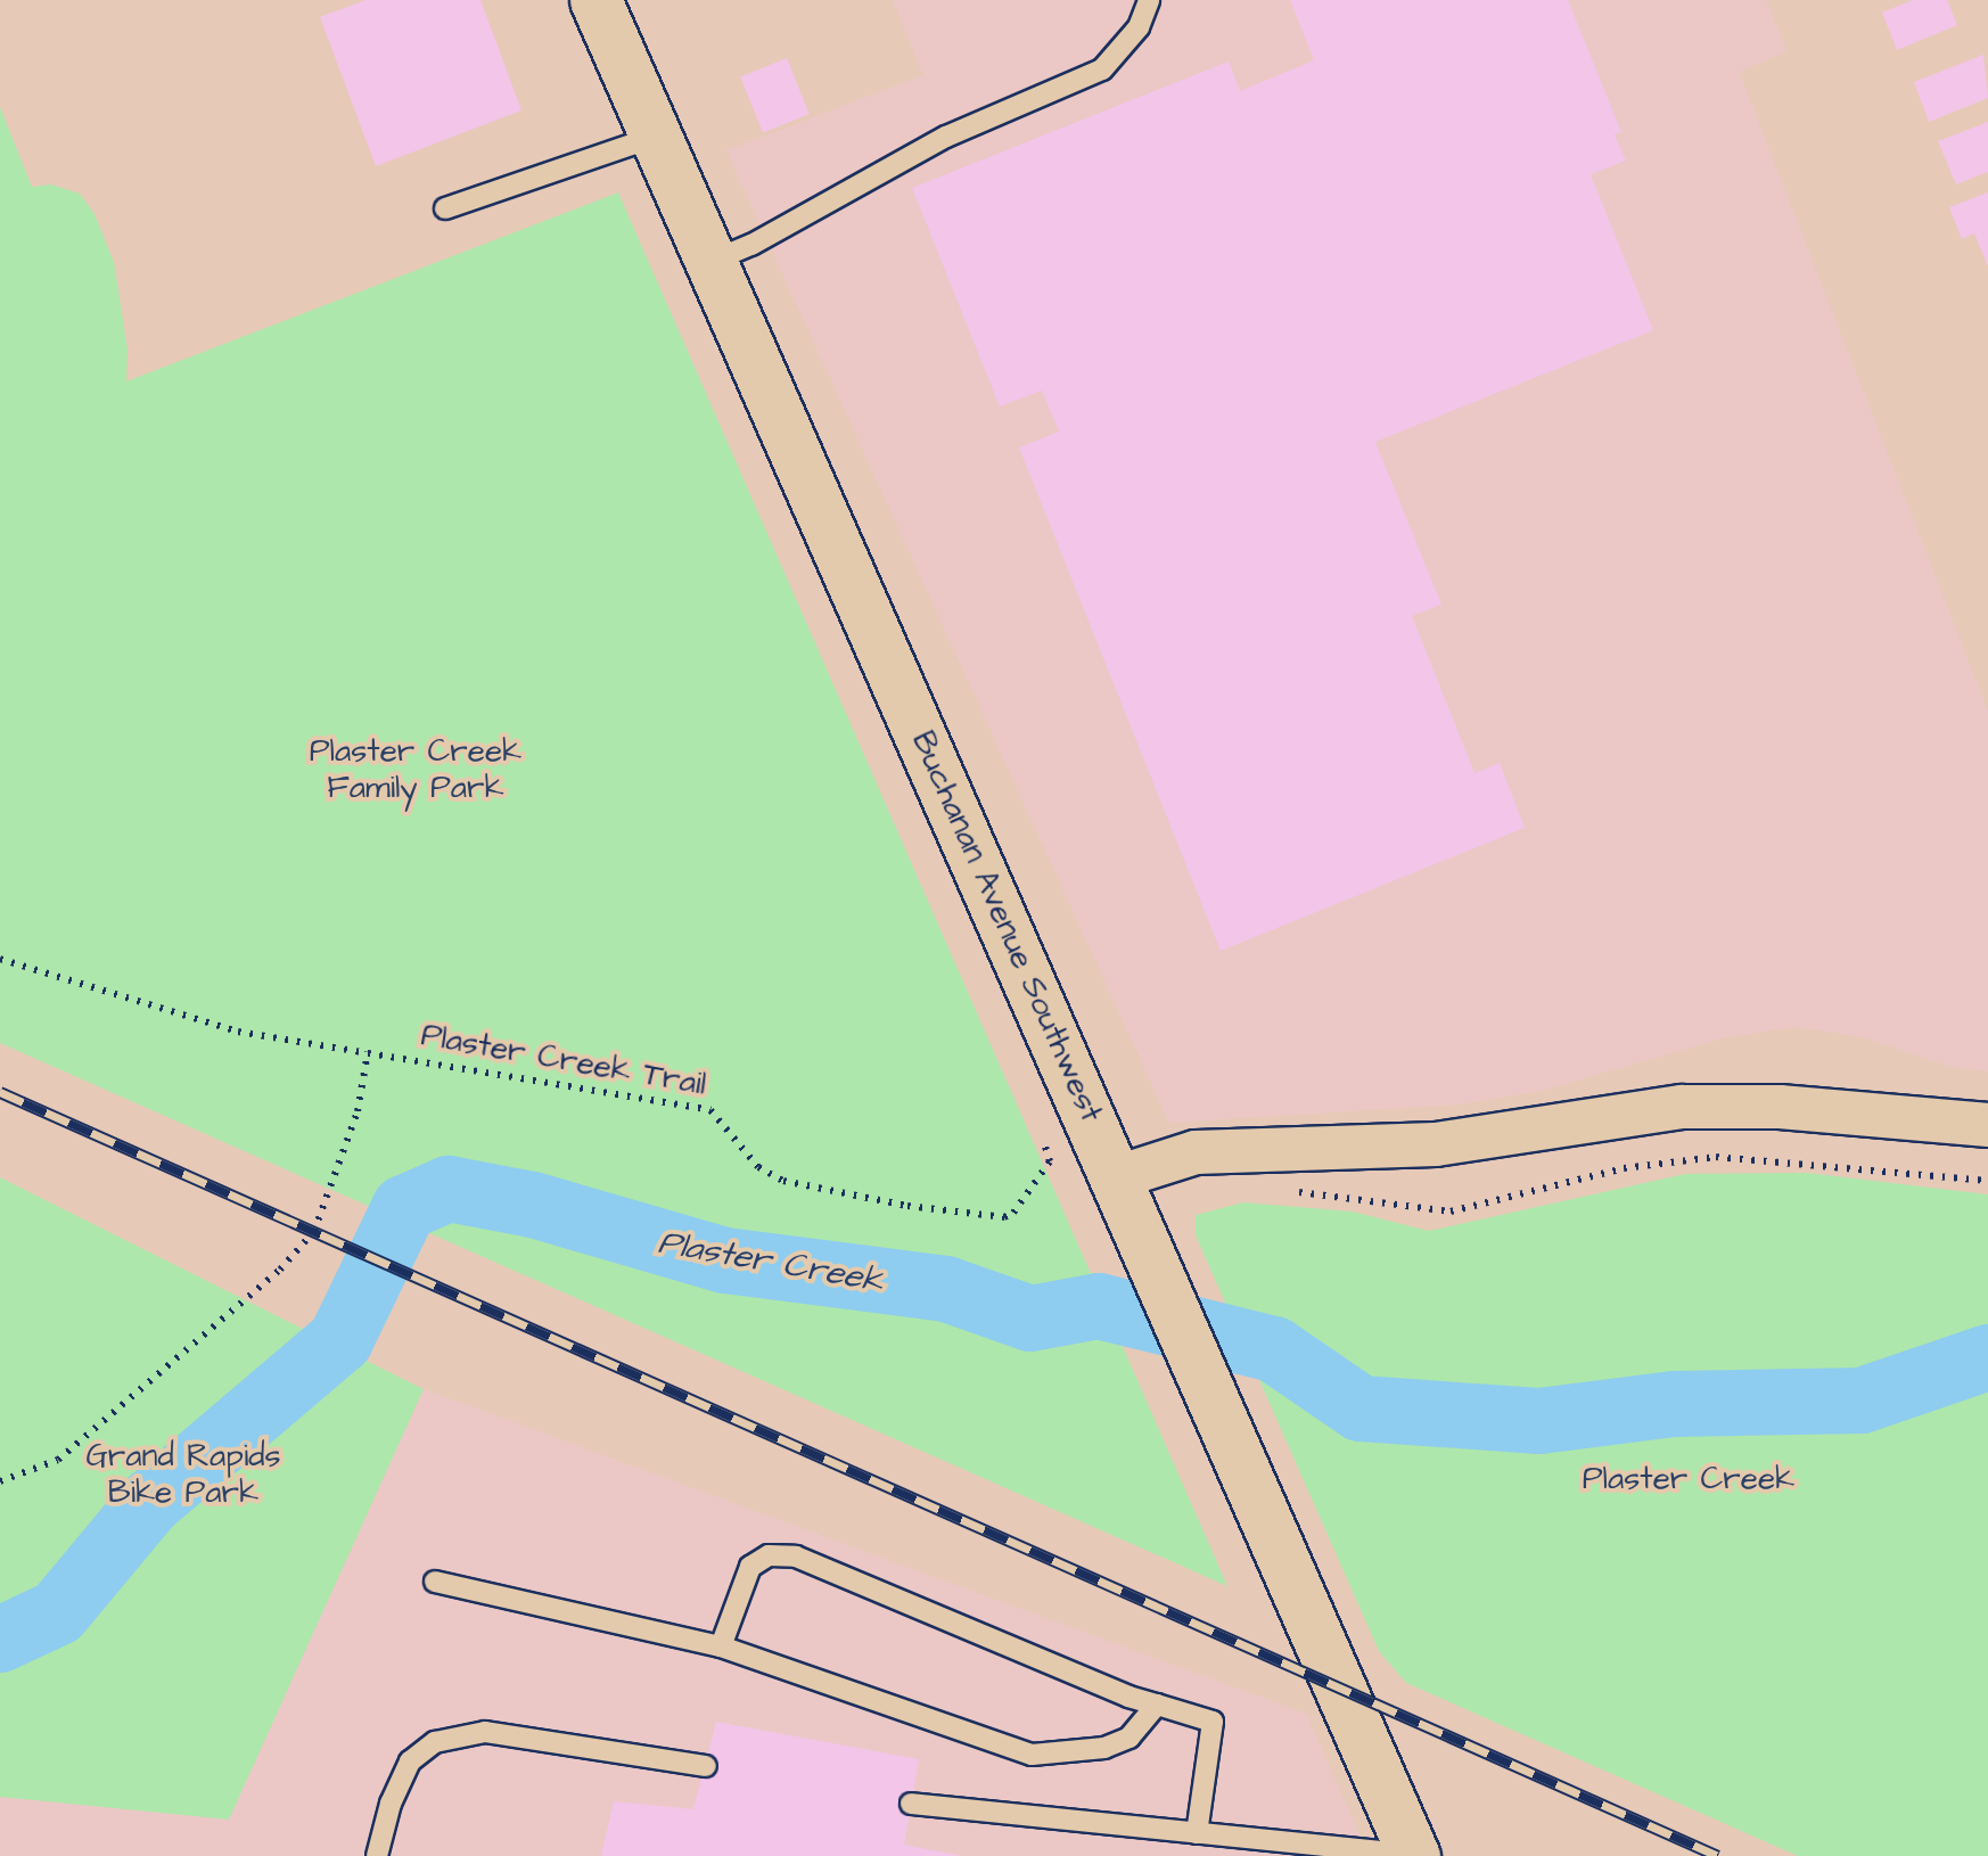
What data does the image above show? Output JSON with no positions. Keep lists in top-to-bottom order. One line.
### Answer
{"streets":{"street":["Buchanan Avenue Southwest"],"path":["Plaster Creek Trail"]},"water":["Plaster Creek"],"parks":["Plaster Creek Family Park","Grand Rapids Bike Park","Plaster Creek"]}
